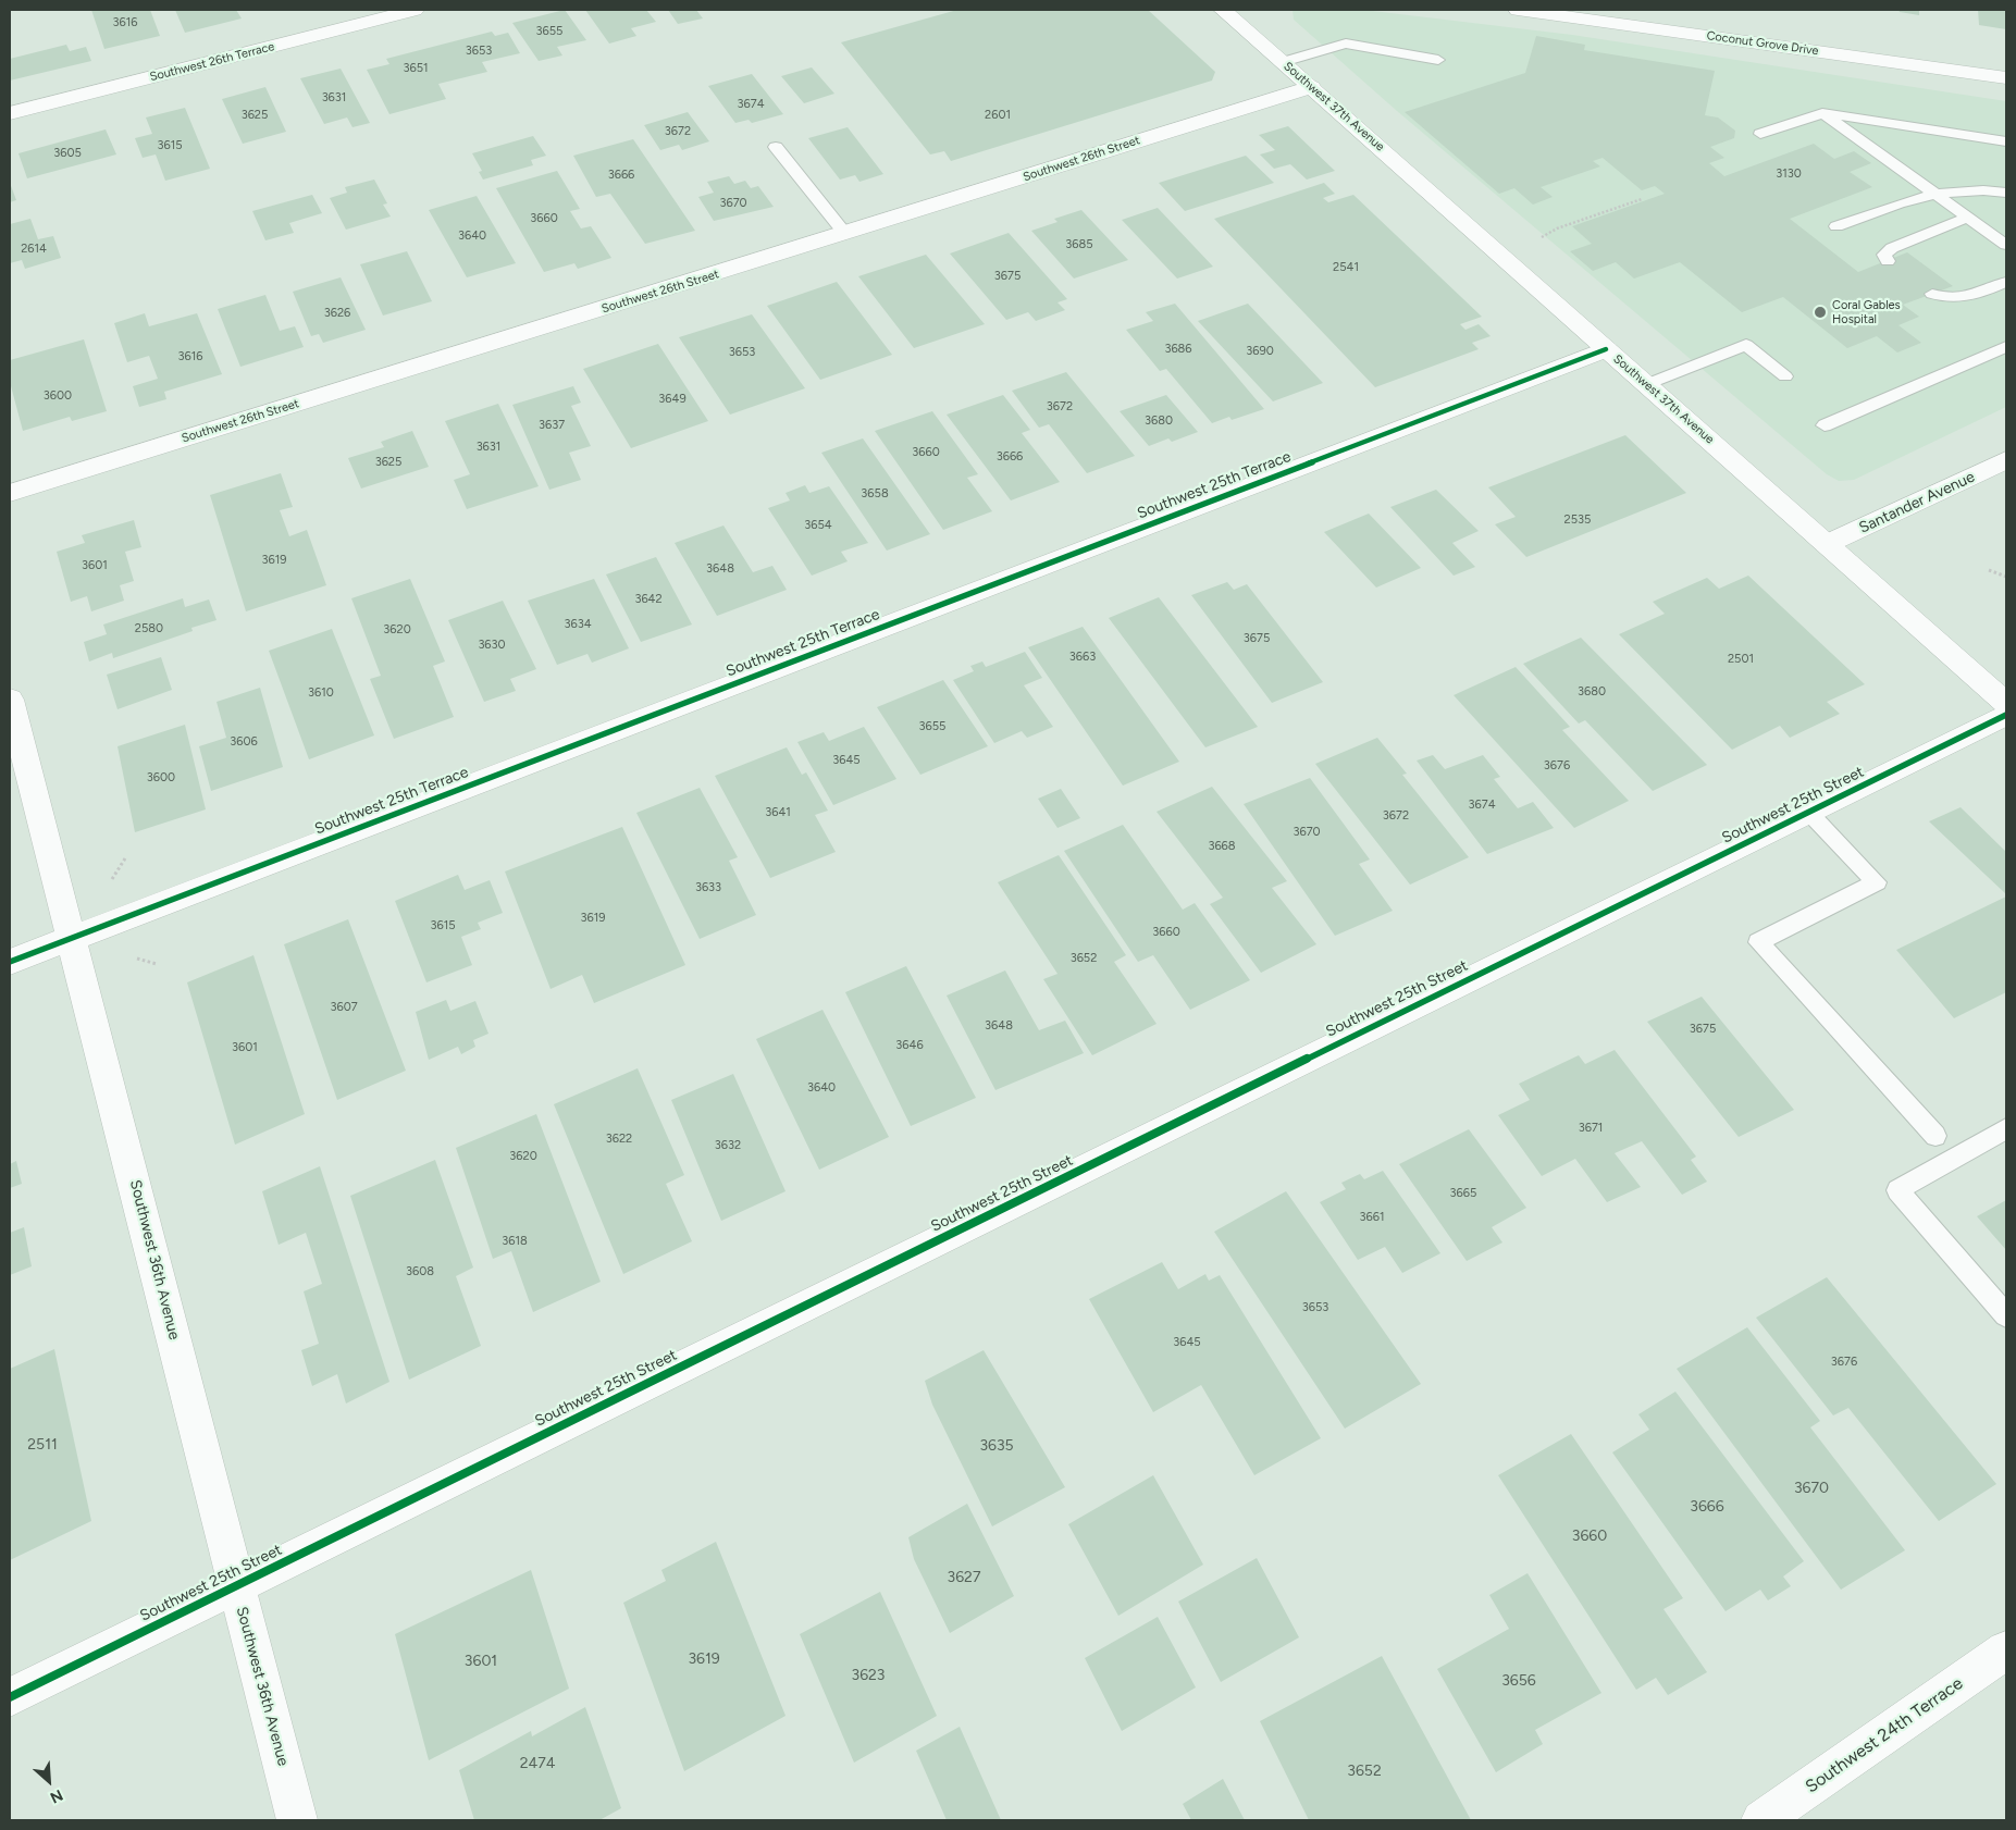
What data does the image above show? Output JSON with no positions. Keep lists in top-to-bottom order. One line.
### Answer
{"streets":{"street":["Coconut Grove Drive","Southwest 26th Terrace","Southwest 37th Avenue","Southwest 26th Street","Southwest 25th Terrace","Santander Avenue","Southwest 25th Street","Southwest 36th Avenue","Southwest 24th Terrace"]},"crossings":[["Southwest 37th Avenue","Southwest 26th Street"],["Southwest 37th Avenue","Southwest 25th Terrace"],["Southwest 37th Avenue","Santander Avenue"],["Southwest 25th Terrace","Southwest 36th Avenue"],["Southwest 25th Street","Southwest 36th Avenue"]],"places":["Coral Gables Hospital"],"house_numbers":["3616","3655","3653","3651","3631","3674","3625","2601","3672","3615","3605","3130","3666","3670","3660","3640","3685","2614","2541","3675","3626","3686","3690","3653","3616","3600","3649","3672","3680","3637","3631","3660","3666","3625","3658","2535","3654","3619","3601","3648","3642","3634","2580","3620","3675","3630","3663","2501","3680","3610","3655","3606","3645","3676","3600","3674","3641","3672","3670","3668","3633","3619","3615","3660","3652","3607","3648","3675","3646","3601","3640","3671","3622","3632","3620","3665","3661","3618","3608","3653","3645","3676","2511","3635","3670","3666","3660","3627","3619","3601","3623","3656","2474","3652"],"north":"bottom right"}
